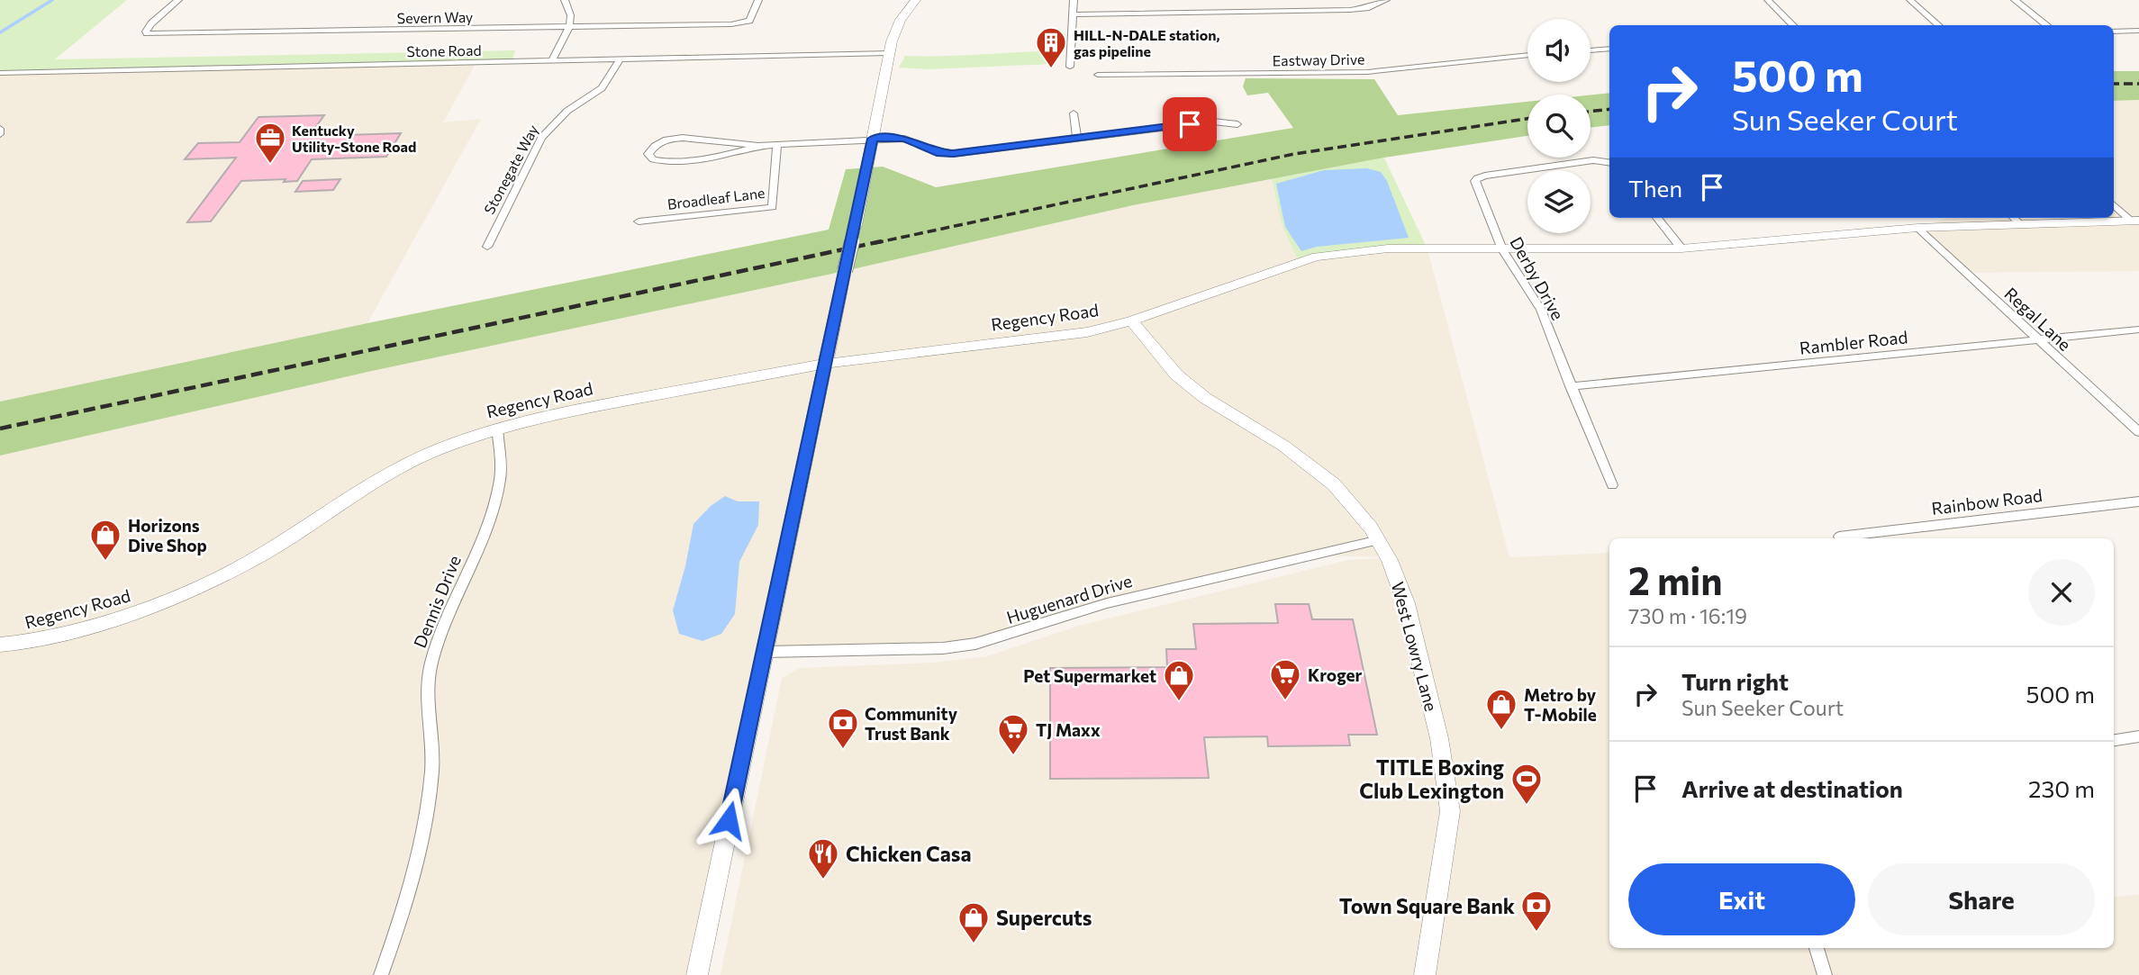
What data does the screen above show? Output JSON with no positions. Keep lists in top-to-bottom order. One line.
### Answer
{"streets":{"street":["Severn Way","Stone Road","Eastway Drive","Stonegate Way","Broadleaf Lane","Derby Drive","Regency Road","Regal Lane","Rambler Road","Rainbow Road","Huguenard Drive","Dennis Drive","West Lowry Lane"]},"crossings":[["Stone Road","Stonegate Way"],["Derby Drive","Regency Road"],["Derby Drive","Rambler Road"],["Regency Road","Regal Lane"],["Regency Road","Dennis Drive"],["Regency Road","West Lowry Lane"],["Regal Lane","Rambler Road"],["Huguenard Drive","West Lowry Lane"]],"places":{"building":["HILL-N-DALE station, gas pipeline"],"office":["Kentucky Utility-Stone Road"],"shop":["Horizons Dive Shop","Pet Supermarket","Metro by T-Mobile","Supercuts"],"supermarket":["Kroger","TJ Maxx"],"bank":["Community Trust Bank","Town Square Bank"],"sports":["TITLE Boxing Club Lexington"],"restaurant":["Chicken Casa"]},"page":{"turn":["500 m","Sun Seeker Court"],"then":"Then","heading":["2 min","730 m · 16:19"],"list":[{"name":"Turn right","note":"Sun Seeker Court","value":"500 m"},{"name":"Arrive at destination","value":"230 m"}],"buttons":["Exit","Share"]}}
